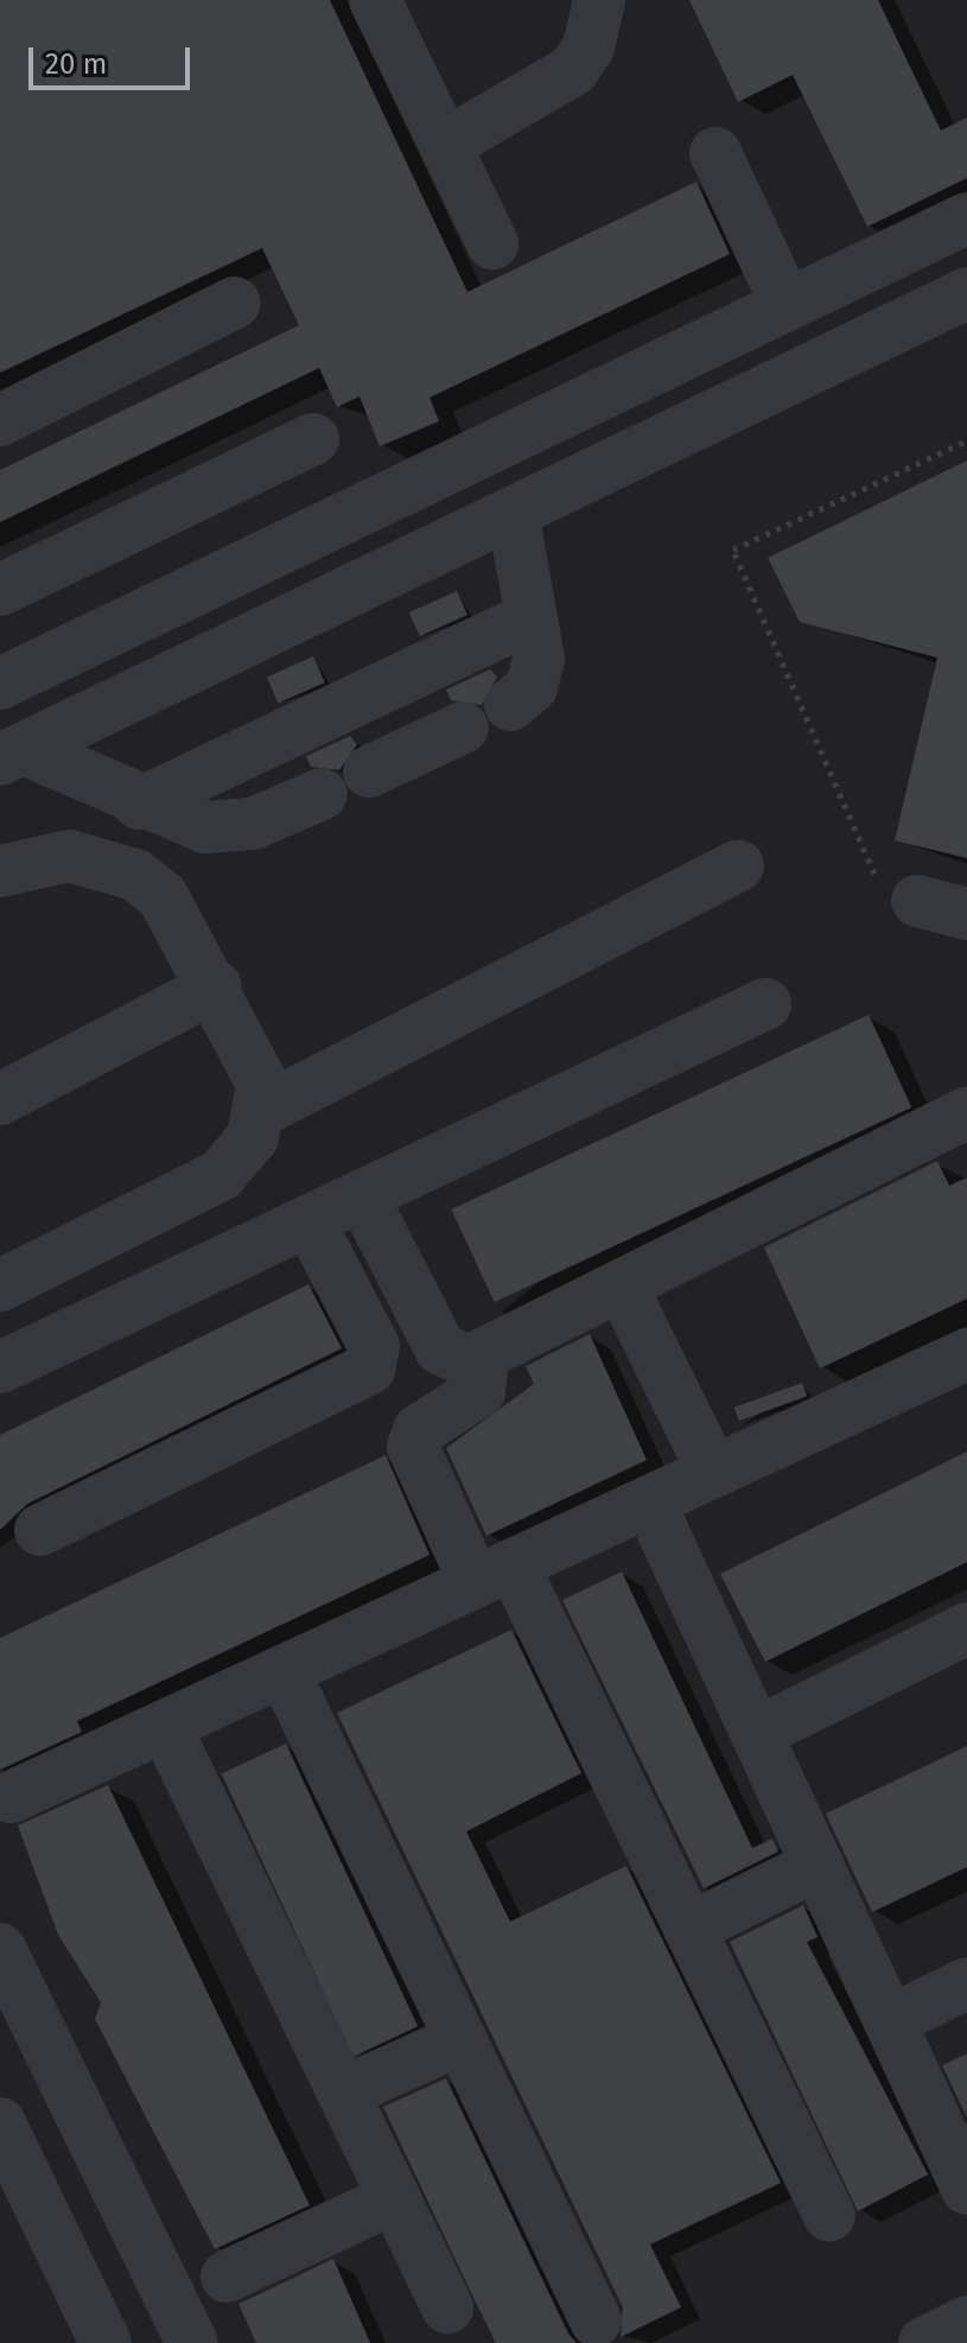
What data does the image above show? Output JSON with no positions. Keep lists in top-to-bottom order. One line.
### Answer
{"scale_bar":"20 m"}
